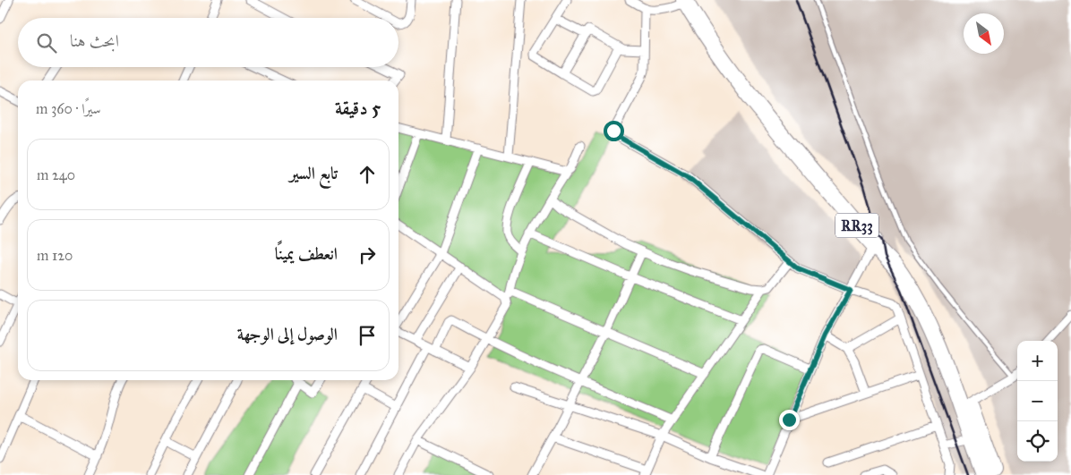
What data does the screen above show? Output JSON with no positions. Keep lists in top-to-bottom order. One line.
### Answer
{"streets":{"highway":["RR33"]},"north":"bottom right","page":{"search":"ابحث هنا","heading":["5 دقيقة","سيرًا · 360 m"],"list":[["تابع السير","240 m"],["انعطف يمينًا","120 m"],"الوصول إلى الوجهة"],"map_buttons":["+","−"]}}
